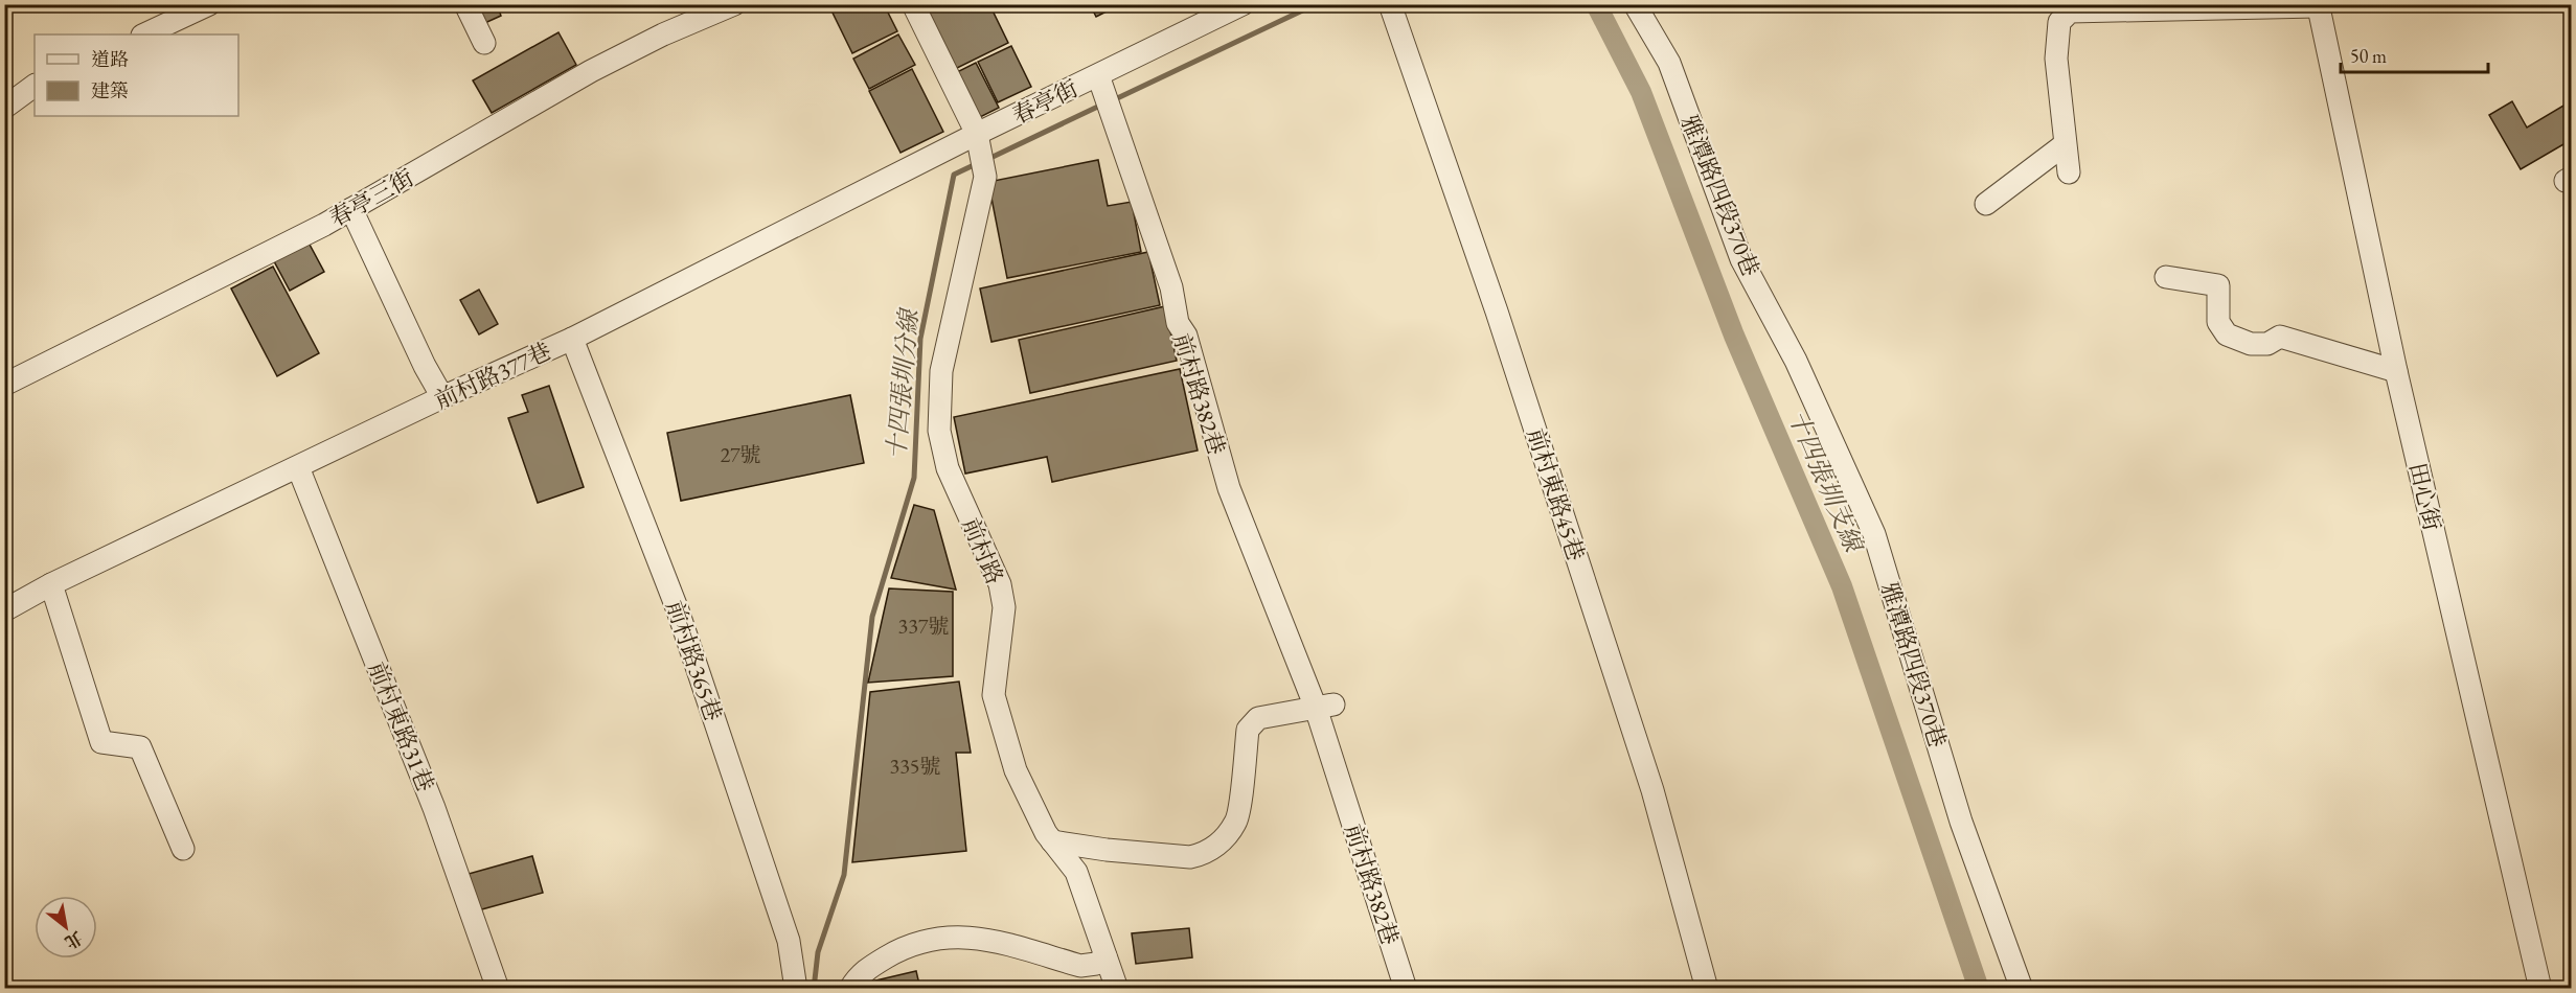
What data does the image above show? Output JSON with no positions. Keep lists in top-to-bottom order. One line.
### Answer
{"streets":{"street":["春亭街","雅潭路四段370巷","春亭三街","前村路377巷","前村路382巷","前村東路45巷","田心街","前村路","前村路365巷","前村東路31巷"]},"crossings":[["春亭街","前村路377巷"],["春亭街","前村路382巷"],["春亭街","前村路"],["前村路377巷","前村路"],["前村路377巷","前村路365巷"],["前村路377巷","前村東路31巷"]],"water":["十四張圳分線","十四張圳支線"],"house_numbers":["27號","337號","335號"],"legend":["道路","建築"],"scale_bar":"50 m","north":"bottom right"}
